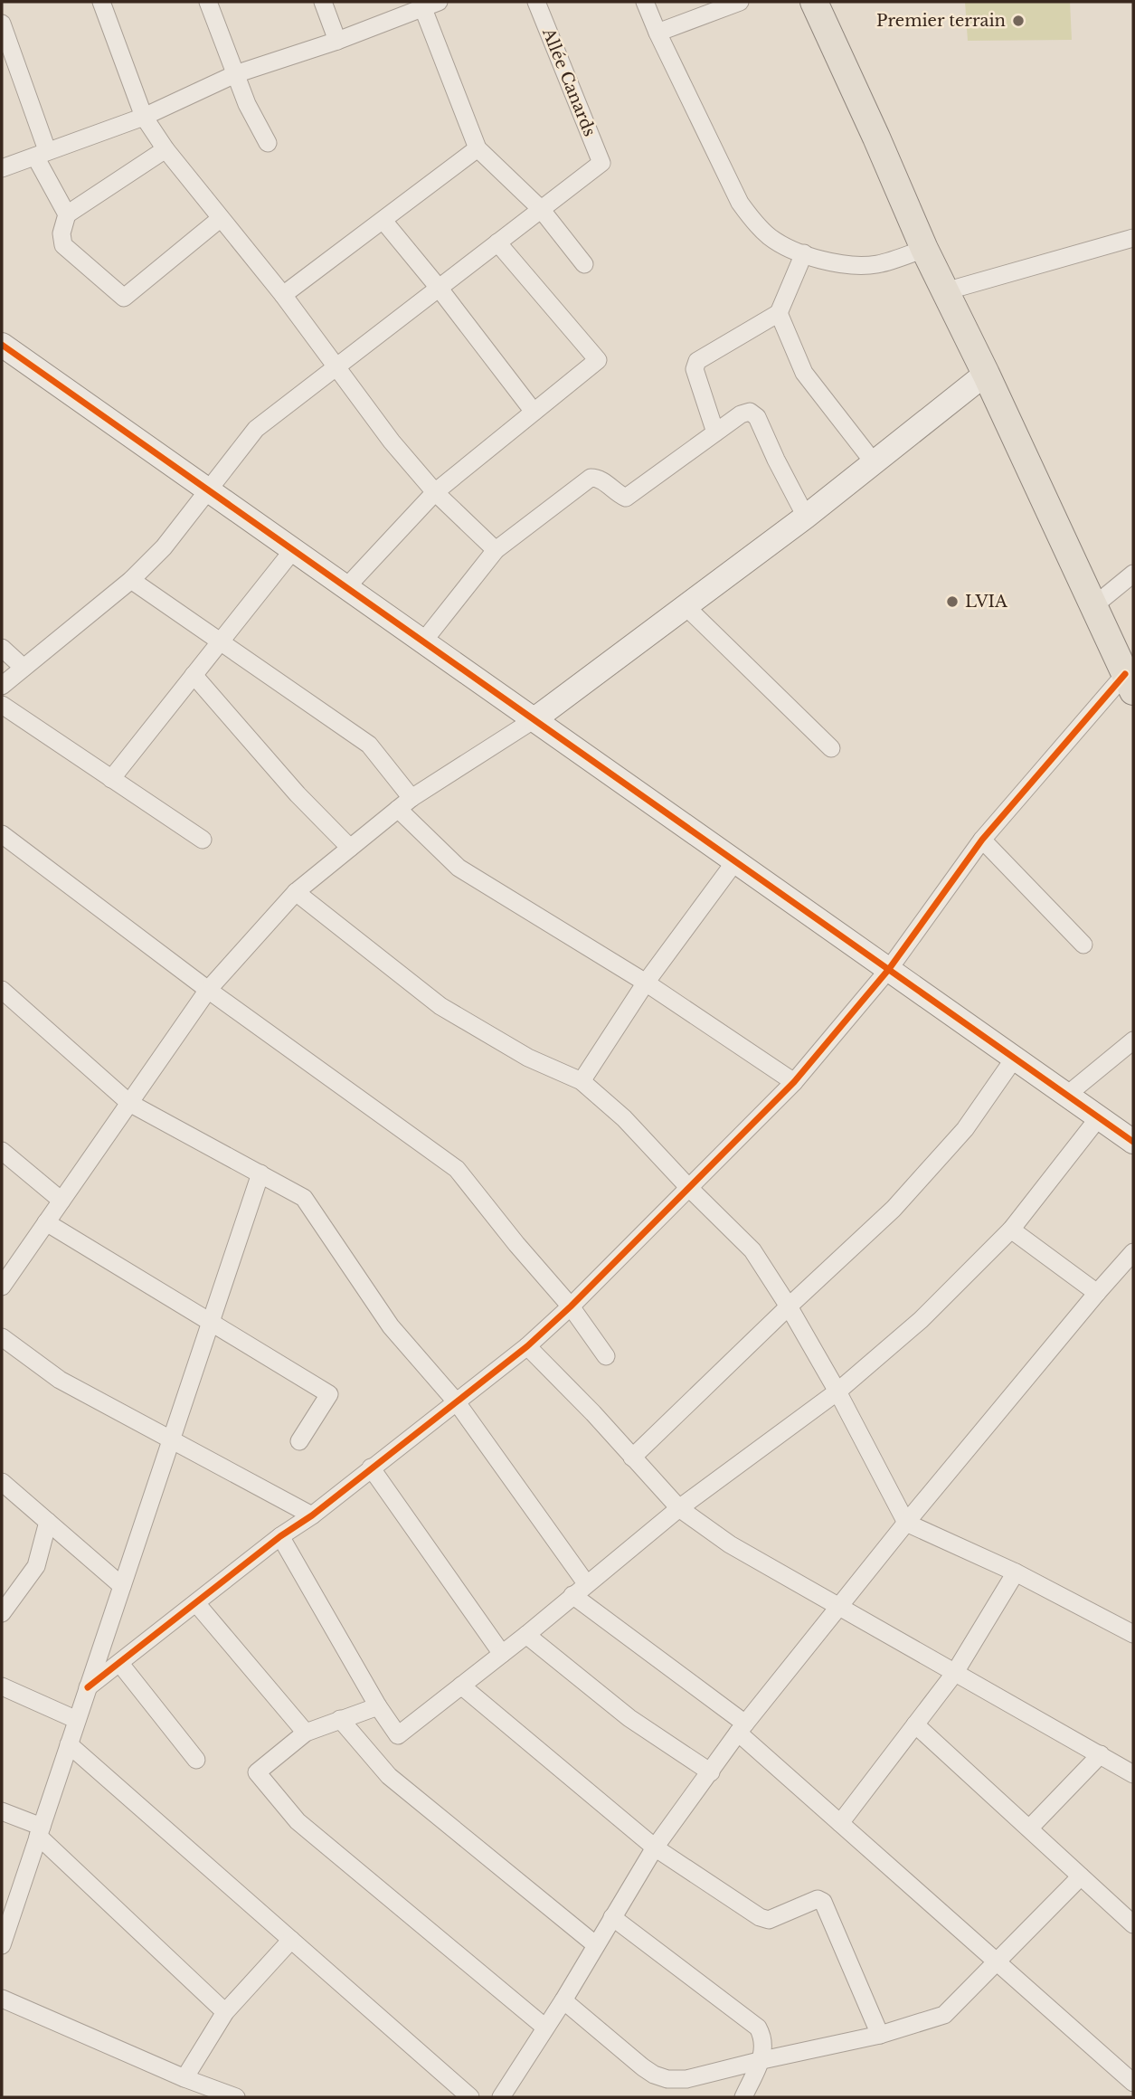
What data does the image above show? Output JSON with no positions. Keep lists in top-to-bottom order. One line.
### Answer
{"streets":{"street":["Allée Canards"]},"places":["Premier terrain","LVIA"]}
